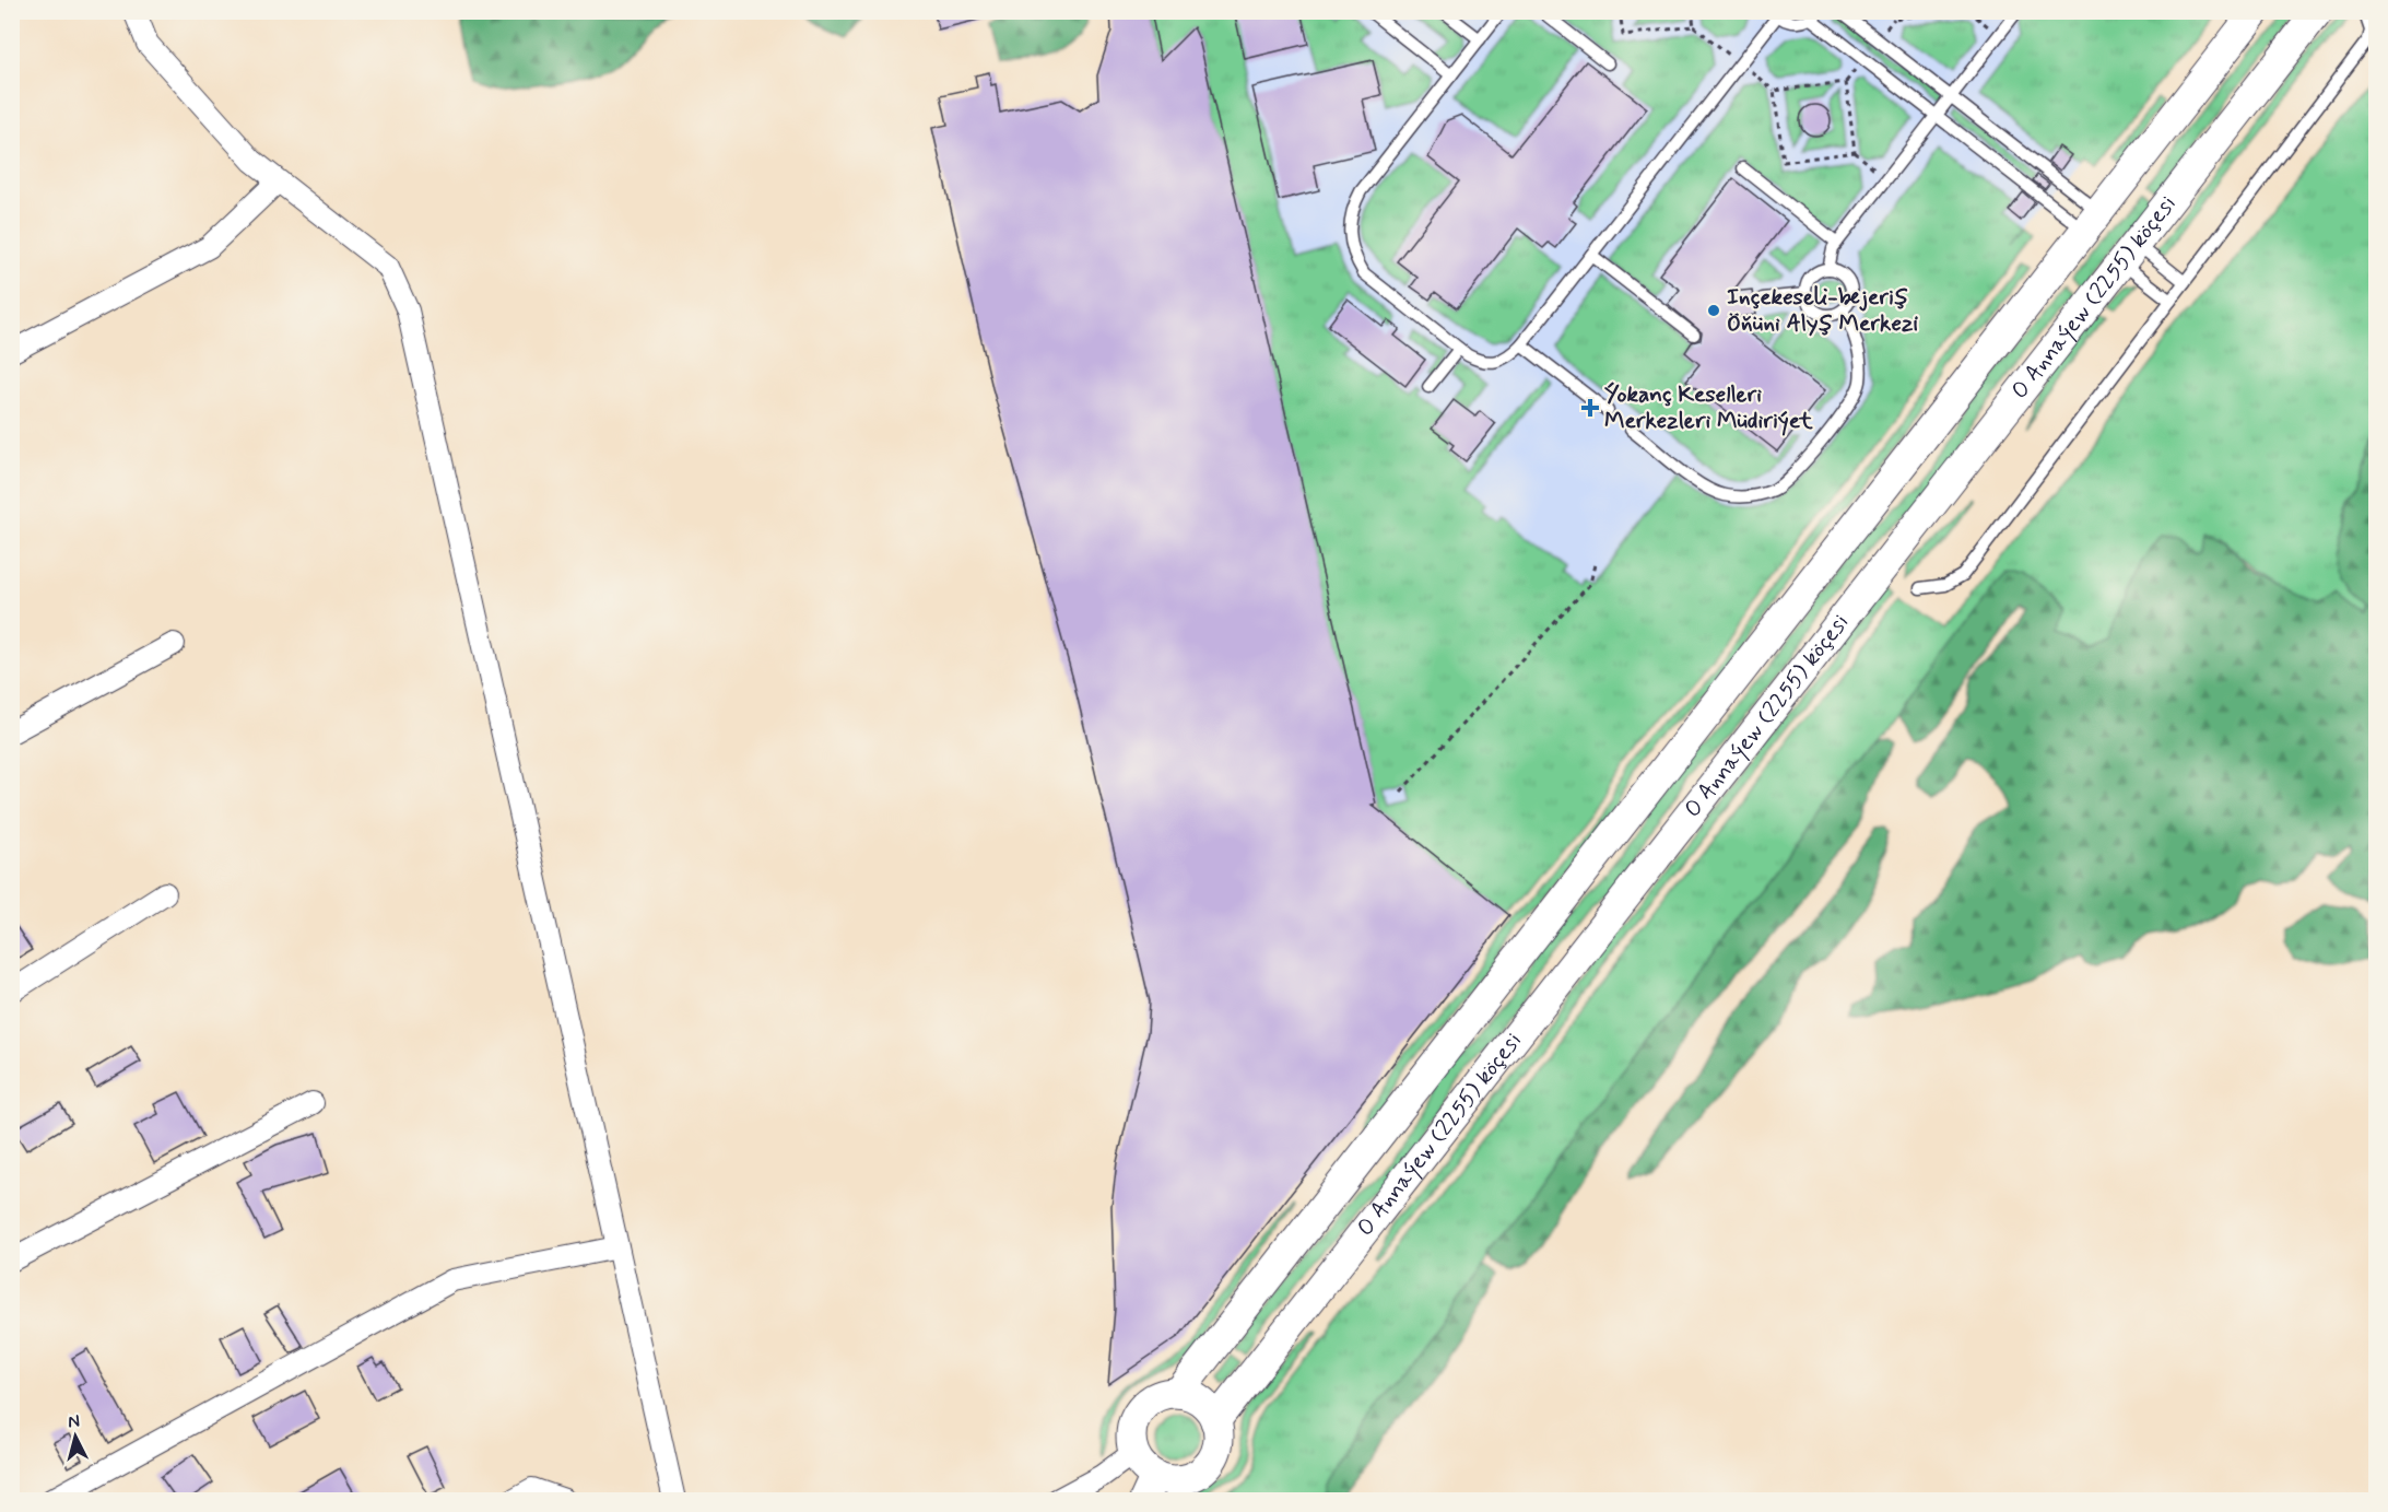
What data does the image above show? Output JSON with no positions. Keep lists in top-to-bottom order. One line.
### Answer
{"streets":{"main road":["O Annaýew (2255) köçesi"]},"places":{"other":["Inçekeseli-bejeriş Öňüni Alyş Merkezi"],"health":["Ýokanç Keselleri Merkezleri Müdiriýet"]},"north":"top"}
